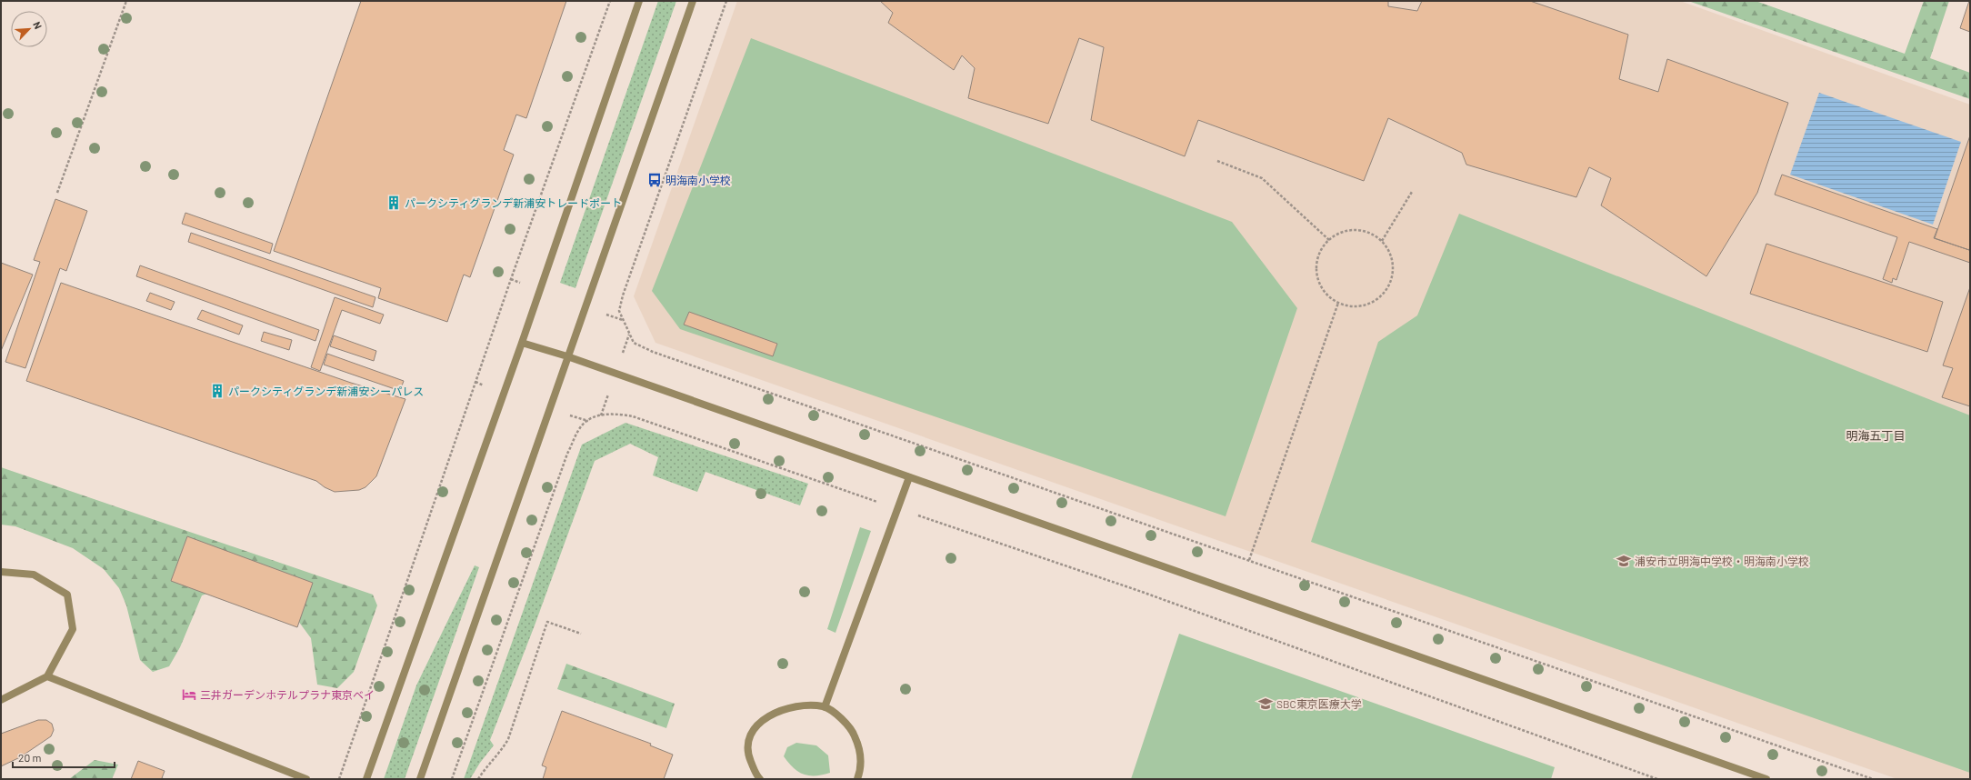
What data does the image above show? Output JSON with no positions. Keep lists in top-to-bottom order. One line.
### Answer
{"districts":["明海五丁目"],"places":{"bus stop":["明海南小学校"],"building":["パークシティグランデ新浦安トレードポート","パークシティグランデ新浦安シーパレス"],"school or university":["浦安市立明海中学校・明海南小学校","SBC東京医療大学"],"hotel":["三井ガーデンホテルプラナ東京ベイ"]},"scale_bar":"20 m","north":"top right"}
